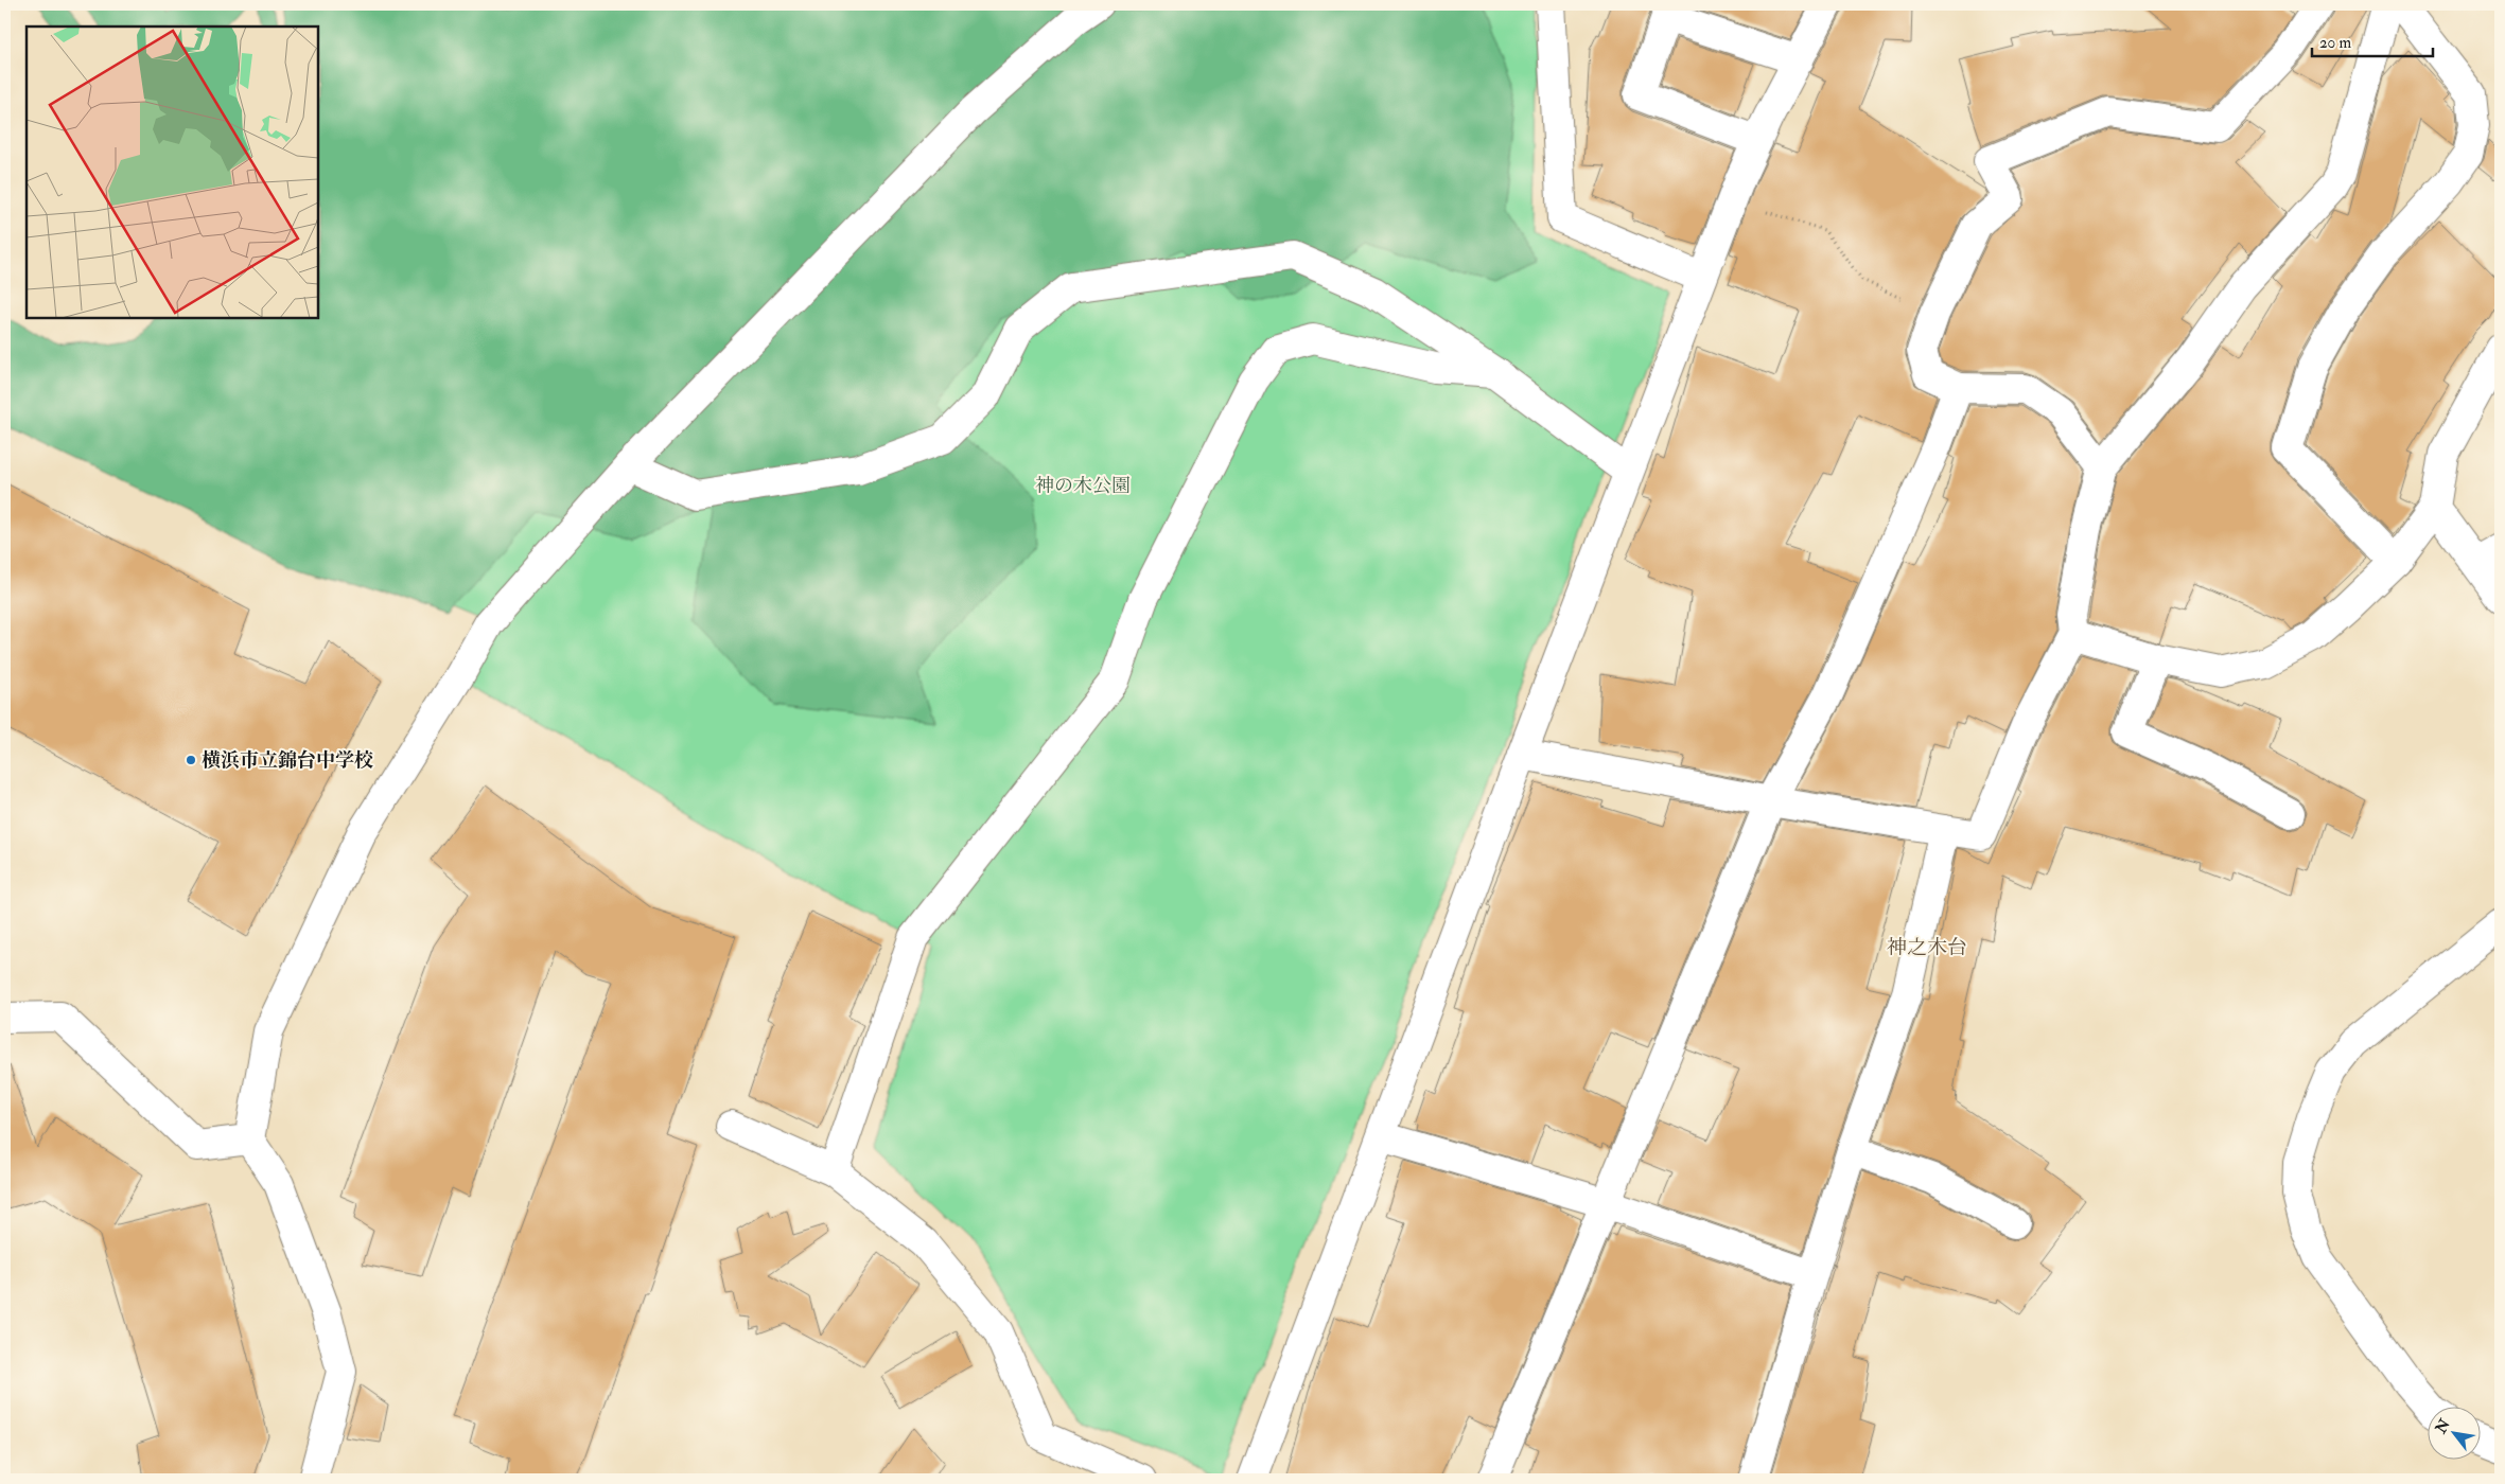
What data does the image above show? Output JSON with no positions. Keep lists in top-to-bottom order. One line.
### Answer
{"districts":["神之木台"],"parks":["神の木公園"],"places":["横浜市立錦台中学校"],"scale_bar":"20 m","north":"top left"}
